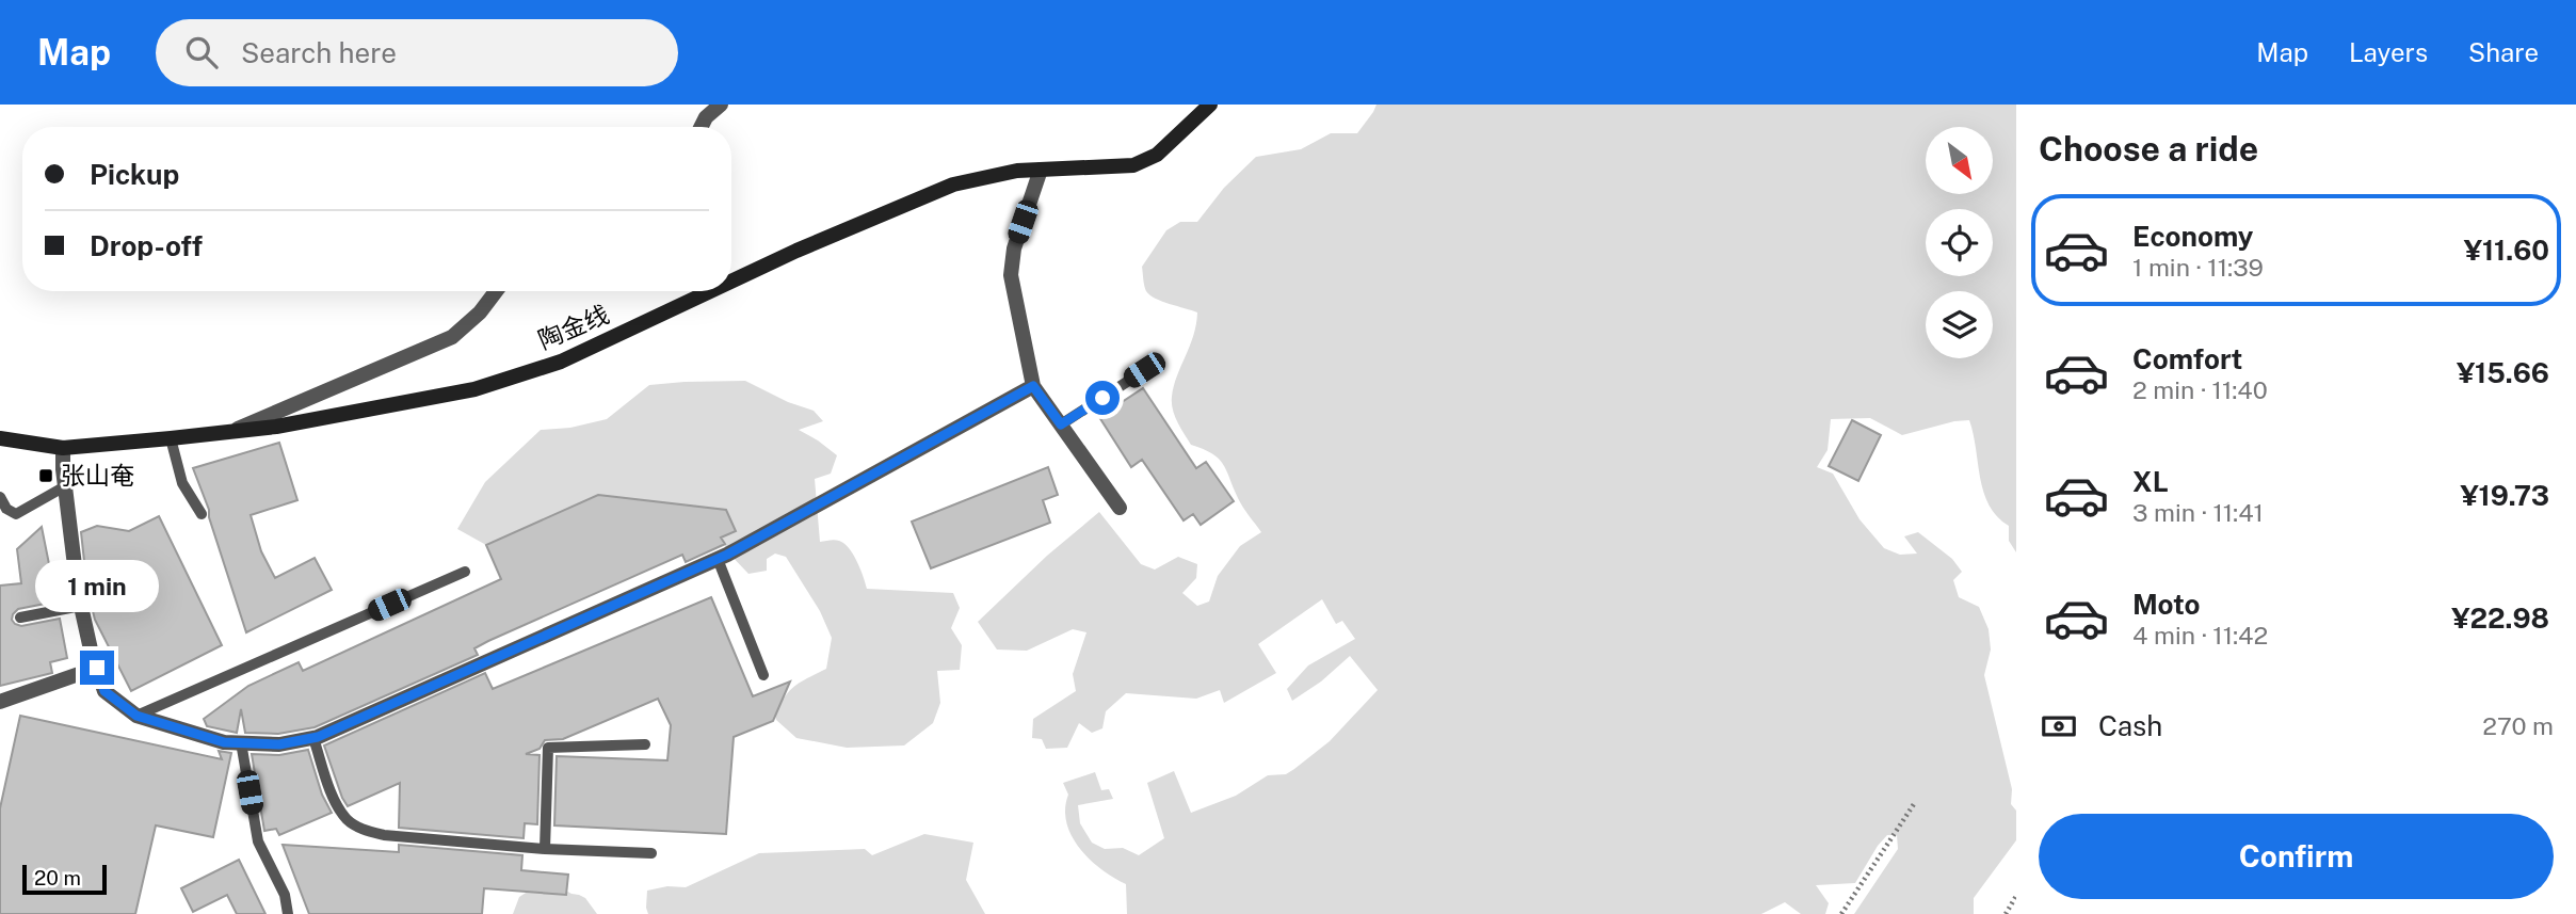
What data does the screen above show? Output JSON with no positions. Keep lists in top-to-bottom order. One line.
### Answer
{"streets":{"street":["陶金线"]},"places":{"transit":["张山奄"]},"scale_bar":"20 m","north":"bottom right","page":{"header":"Map","search":"Search here","nav":["Map","Layers","Share"],"heading":"Choose a ride","banner":["Pickup","Drop-off"],"list":[{"name":"Economy","note":"1 min · 11:39","value":"¥11.60"},{"name":"Comfort","note":"2 min · 11:40","value":"¥15.66"},{"name":"XL","note":"3 min · 11:41","value":"¥19.73"},{"name":"Moto","note":"4 min · 11:42","value":"¥22.98"}],"bubble":"1 min","pay":["Cash","270 m"],"buttons":"Confirm","scale":"20 m"}}
